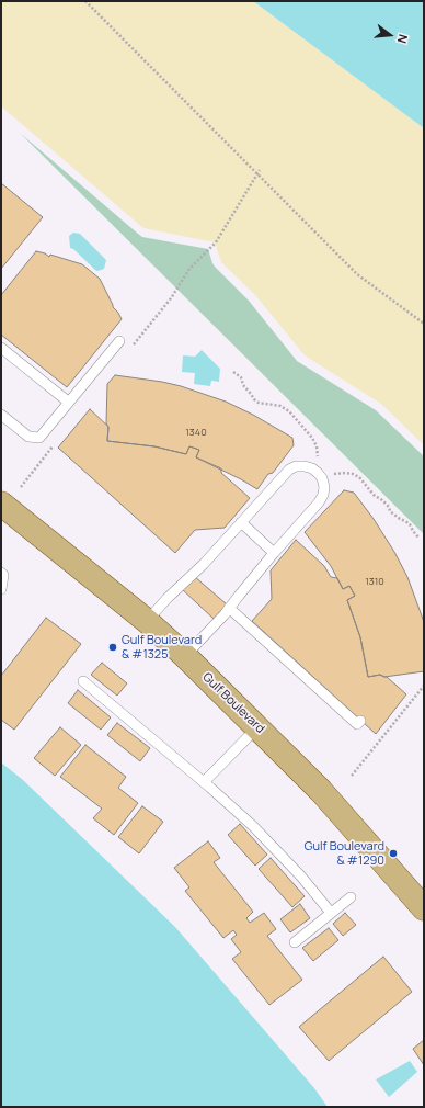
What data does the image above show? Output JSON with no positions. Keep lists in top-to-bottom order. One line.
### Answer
{"streets":{"main road":["Gulf Boulevard"]},"places":["Gulf Boulevard & #1325","Gulf Boulevard & #1290"],"house_numbers":["1340","1310"],"north":"right"}
